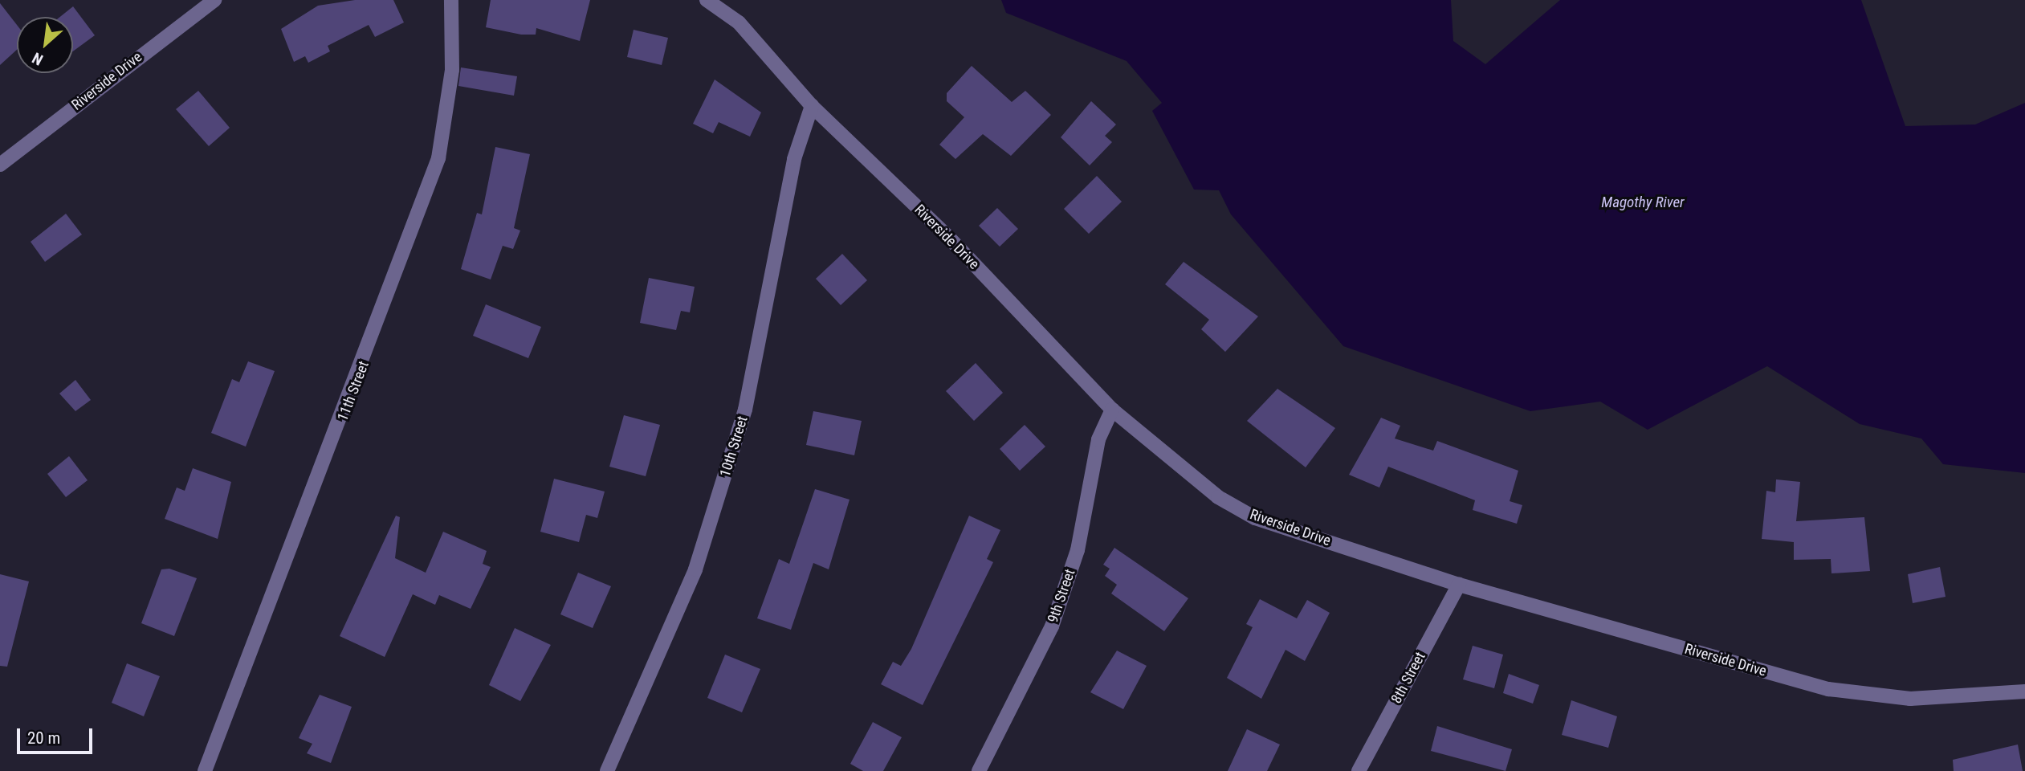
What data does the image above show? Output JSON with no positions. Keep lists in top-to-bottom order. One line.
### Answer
{"streets":{"street":["Riverside Drive","11th Street","10th Street","9th Street","8th Street"]},"crossings":[["Riverside Drive","10th Street"],["Riverside Drive","9th Street"],["Riverside Drive","8th Street"]],"water":["Magothy River"],"scale_bar":"20 m","north":"bottom left"}
